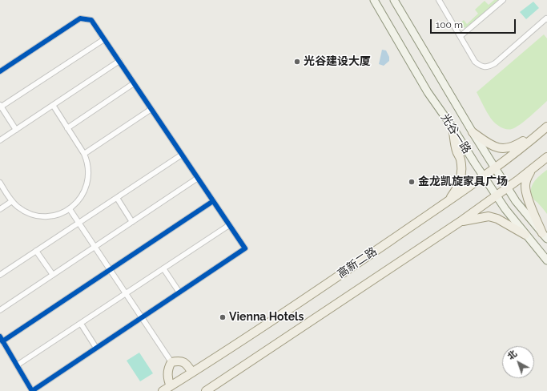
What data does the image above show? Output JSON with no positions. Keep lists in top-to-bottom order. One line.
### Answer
{"streets":{"main road":["光谷一路","高新二路"]},"crossings":[["光谷一路","高新二路"]],"places":["光谷建设大厦","金龙凯旋家具广场","Vienna Hotels"],"scale_bar":"100 m","north":"top left"}
